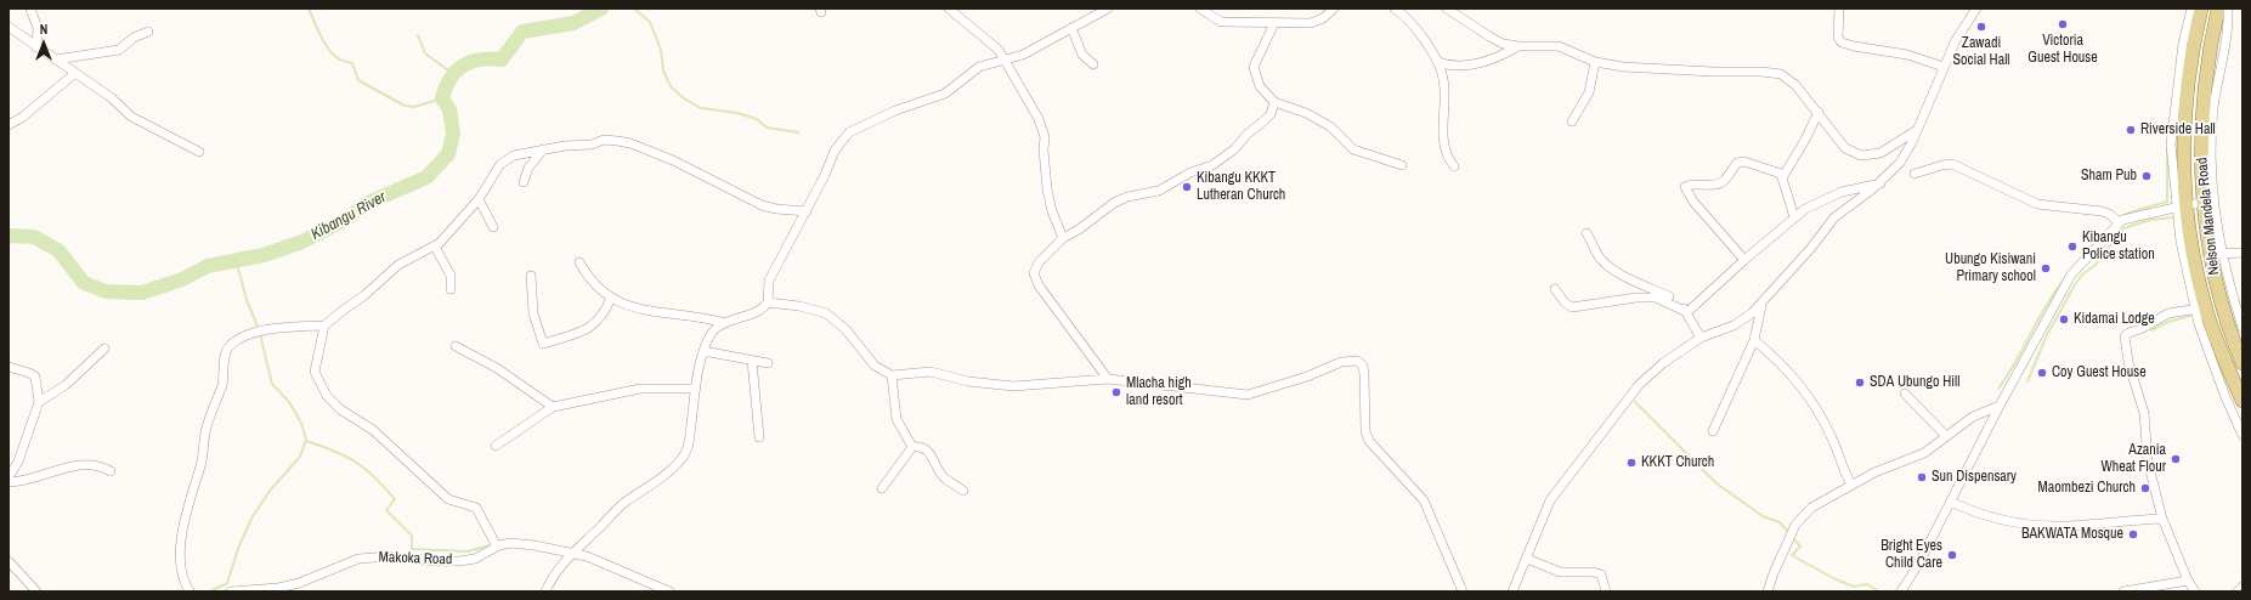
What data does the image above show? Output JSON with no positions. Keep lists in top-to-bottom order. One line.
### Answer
{"streets":{"main road":["Nelson Mandela Road"],"street":["Makoka Road"]},"water":["Kibangu River"],"places":["Victoria Guest House","Zawadi Social Hall","Riverside Hall","Sham Pub","Kibangu KKKT Lutheran Church","Kibangu Police station","Ubungo Kisiwani Primary school","Kidamai Lodge","Coy Guest House","SDA Ubungo Hill","Mlacha high land resort","Azania Wheat Flour","KKKT Church","Sun Dispensary","Maombezi Church","BAKWATA Mosque","Bright Eyes Child Care"],"north":"top"}
